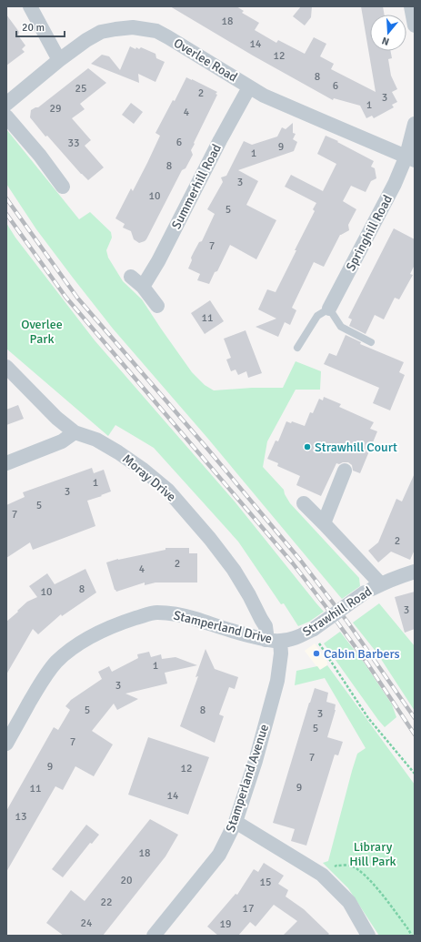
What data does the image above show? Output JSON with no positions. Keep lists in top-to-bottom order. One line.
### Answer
{"streets":{"street":["Overlee Road","Summerhill Road","Springhill Road","Moray Drive","Strawhill Road","Stamperland Drive","Stamperland Avenue"]},"crossings":[["Overlee Road","Summerhill Road"],["Overlee Road","Springhill Road"],["Moray Drive","Strawhill Road"],["Moray Drive","Stamperland Drive"],["Moray Drive","Stamperland Avenue"],["Strawhill Road","Stamperland Drive"],["Strawhill Road","Stamperland Avenue"],["Stamperland Drive","Stamperland Avenue"]],"parks":["Overlee Park","Library Hill Park"],"places":["Strawhill Court","Cabin Barbers"],"house_numbers":["18","14","12","8","6","25","2","3","1","29","4","6","33","9","1","8","3","10","5","7","11","1","3","5","7","2","2","4","8","10","3","1","3","5","8","3","5","7","7","9","12","9","11","14","13","18","20","15","22","17","24","19"],"scale_bar":"20 m","north":"bottom"}
